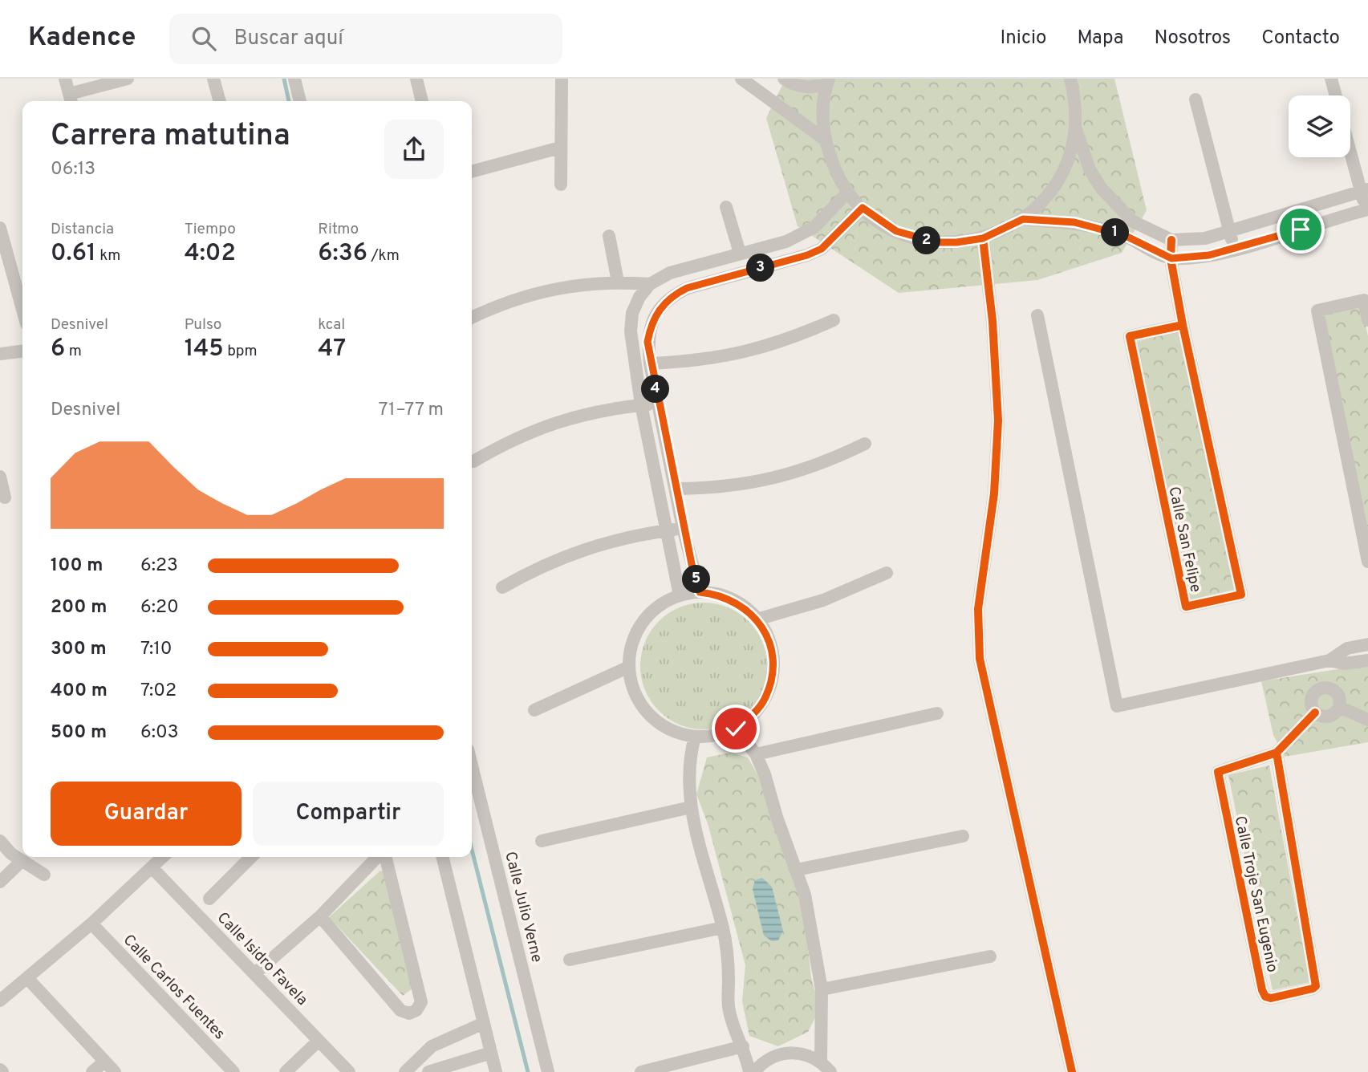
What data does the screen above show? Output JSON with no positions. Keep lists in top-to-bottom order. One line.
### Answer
{"streets":{"street":["Calle San Felipe","Calle Troje San Eugenio","Calle Julio Verne","Calle Isidro Favela","Calle Carlos Fuentes"]},"page":{"header":"Kadence","search":"Buscar aquí","nav":["Inicio","Mapa","Nosotros","Contacto"],"heading":["Carrera matutina","06:13"],"stats":[["Distancia","0.61 km"],["Tiempo","4:02"],["Ritmo","6:36 /km"],["Desnivel","6 m"],["Pulso","145 bpm"],["kcal","47"]],"pins":["1","2","3","4","5"],"chart":["Desnivel","71–77 m"],"list":[{"name":"100 m","note":"6:23"},{"name":"200 m","note":"6:20"},{"name":"300 m","note":"7:10"},{"name":"400 m","note":"7:02"},{"name":"500 m","note":"6:03"}],"buttons":["Guardar","Compartir"]}}
